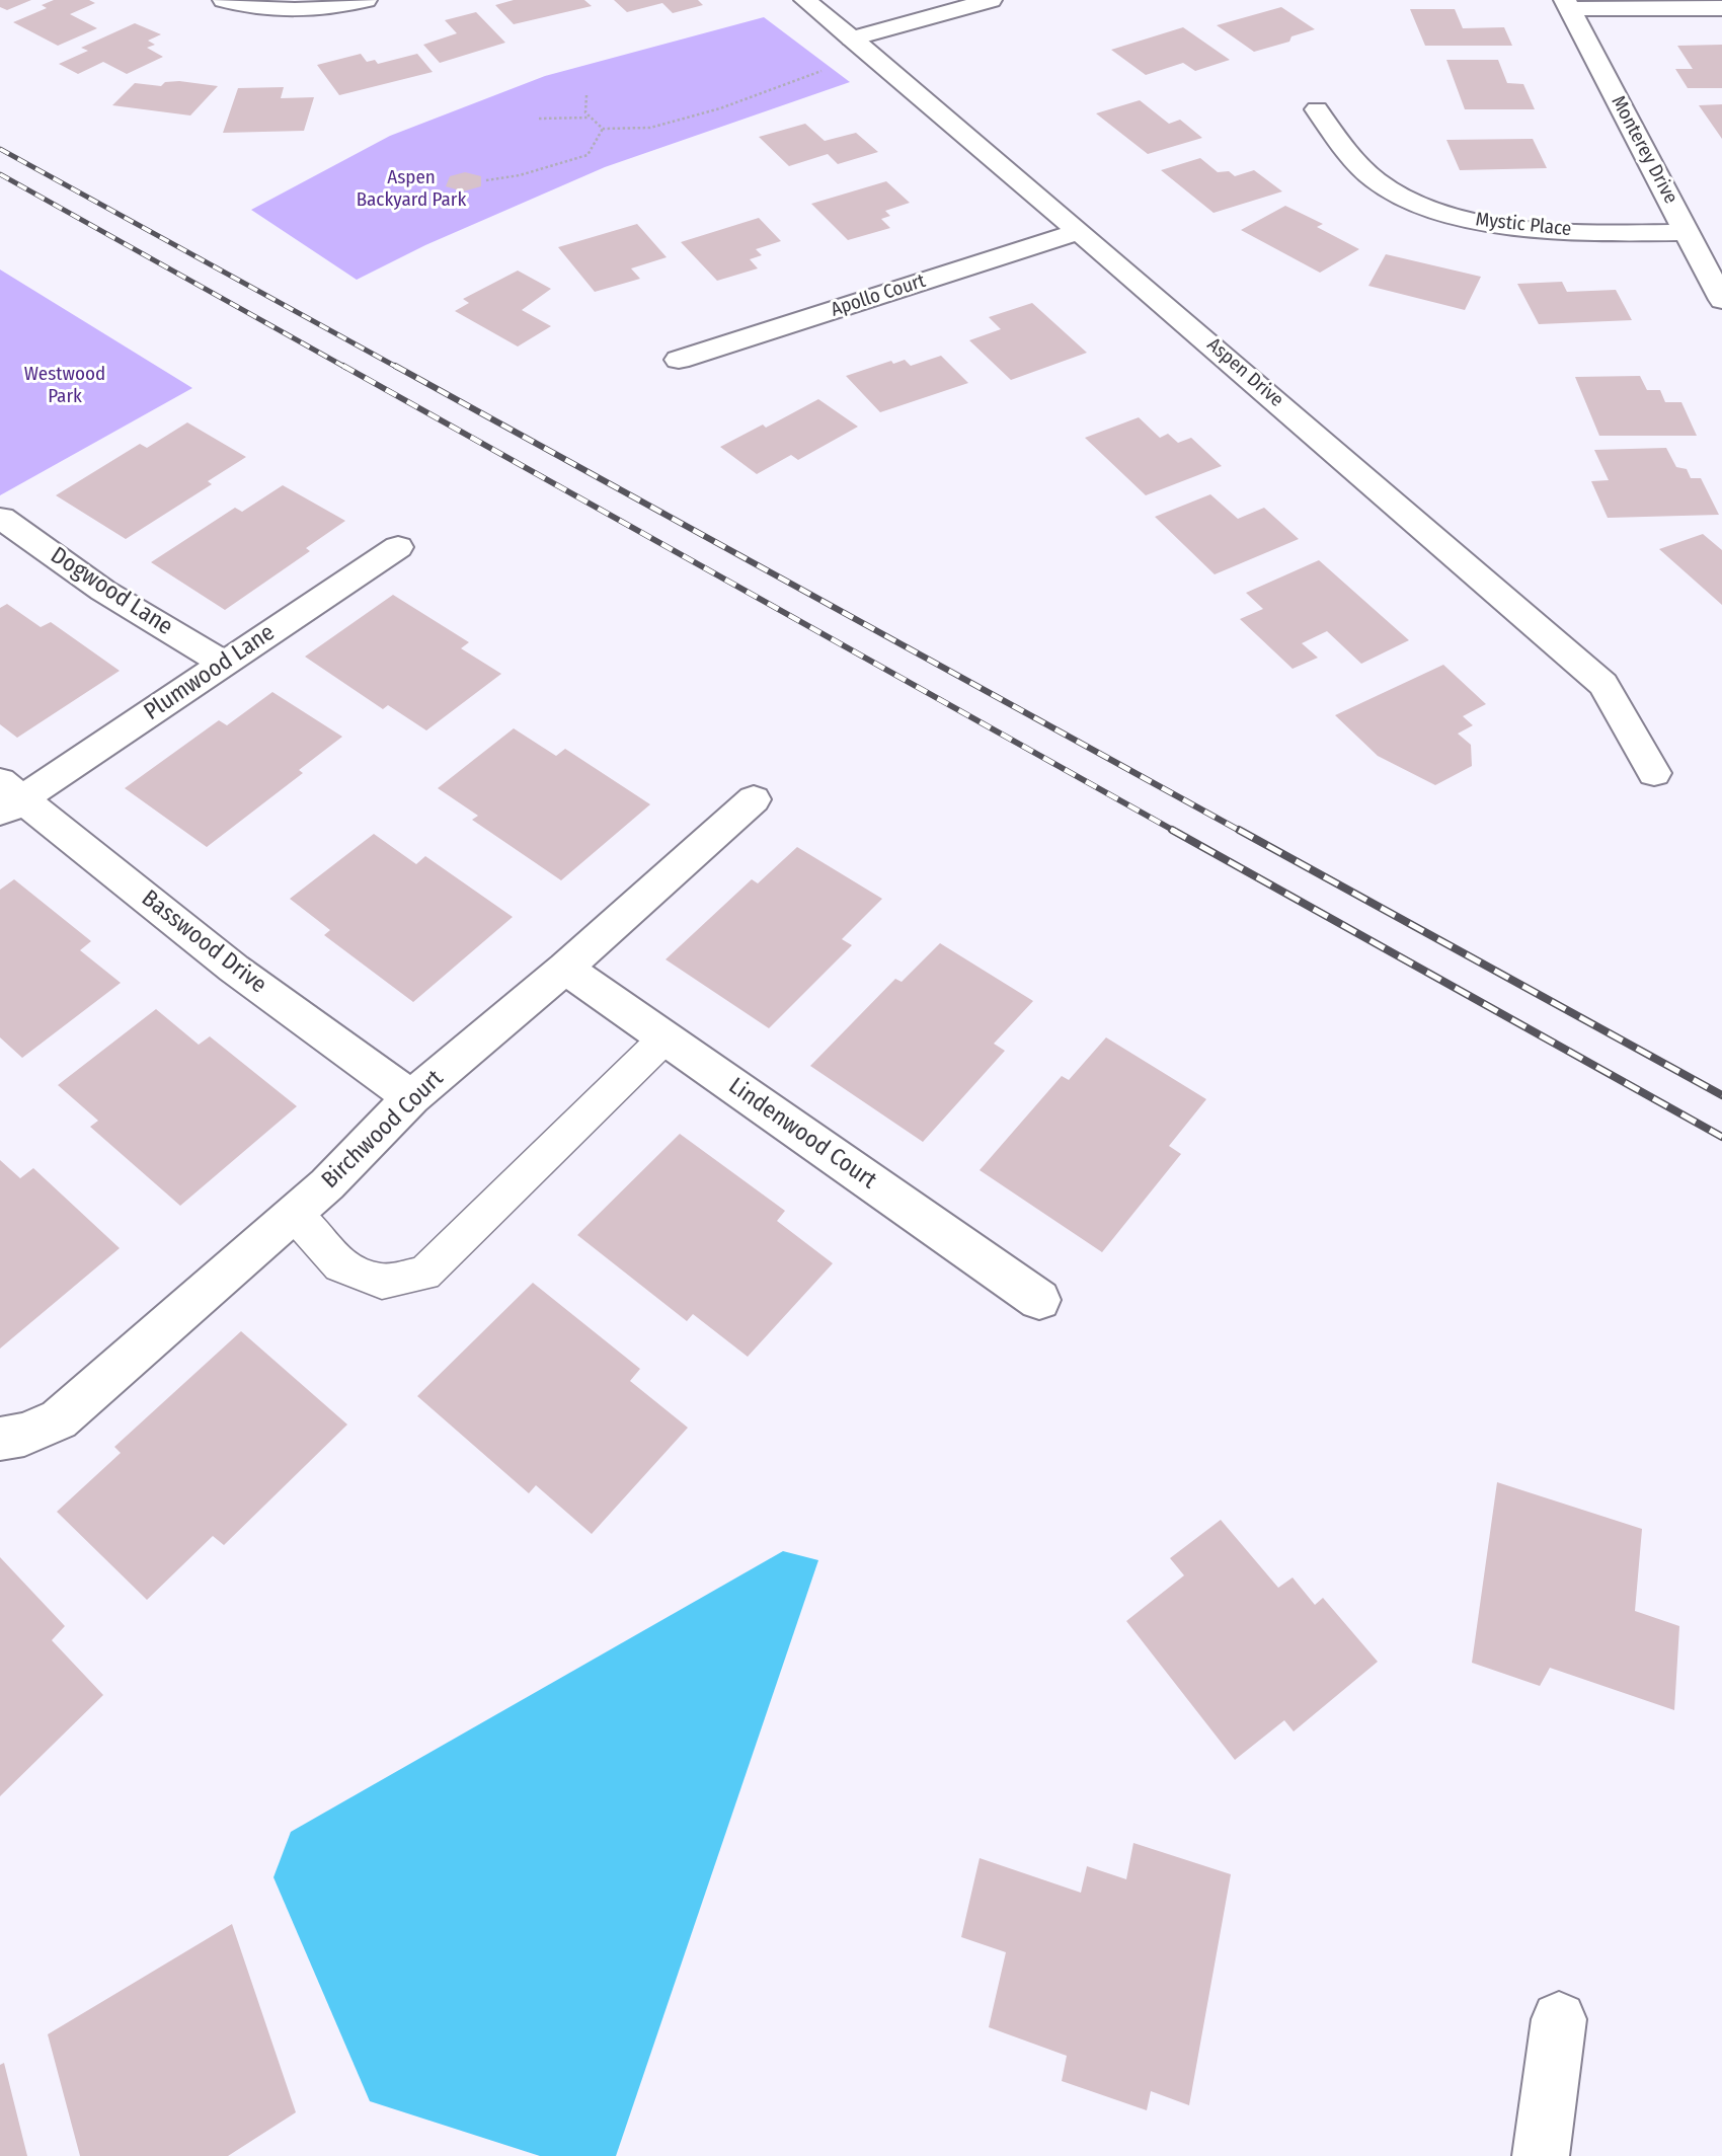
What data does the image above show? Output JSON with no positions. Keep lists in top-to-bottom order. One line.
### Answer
{"streets":{"street":["Monterey Drive","Mystic Place","Apollo Court","Aspen Drive","Dogwood Lane","Plumwood Lane","Basswood Drive","Birchwood Court","Lindenwood Court"]},"crossings":[["Monterey Drive","Mystic Place"],["Apollo Court","Aspen Drive"],["Dogwood Lane","Plumwood Lane"],["Plumwood Lane","Basswood Drive"],["Basswood Drive","Birchwood Court"],["Birchwood Court","Lindenwood Court"]],"parks":["Aspen Backyard Park","Westwood Park"]}
